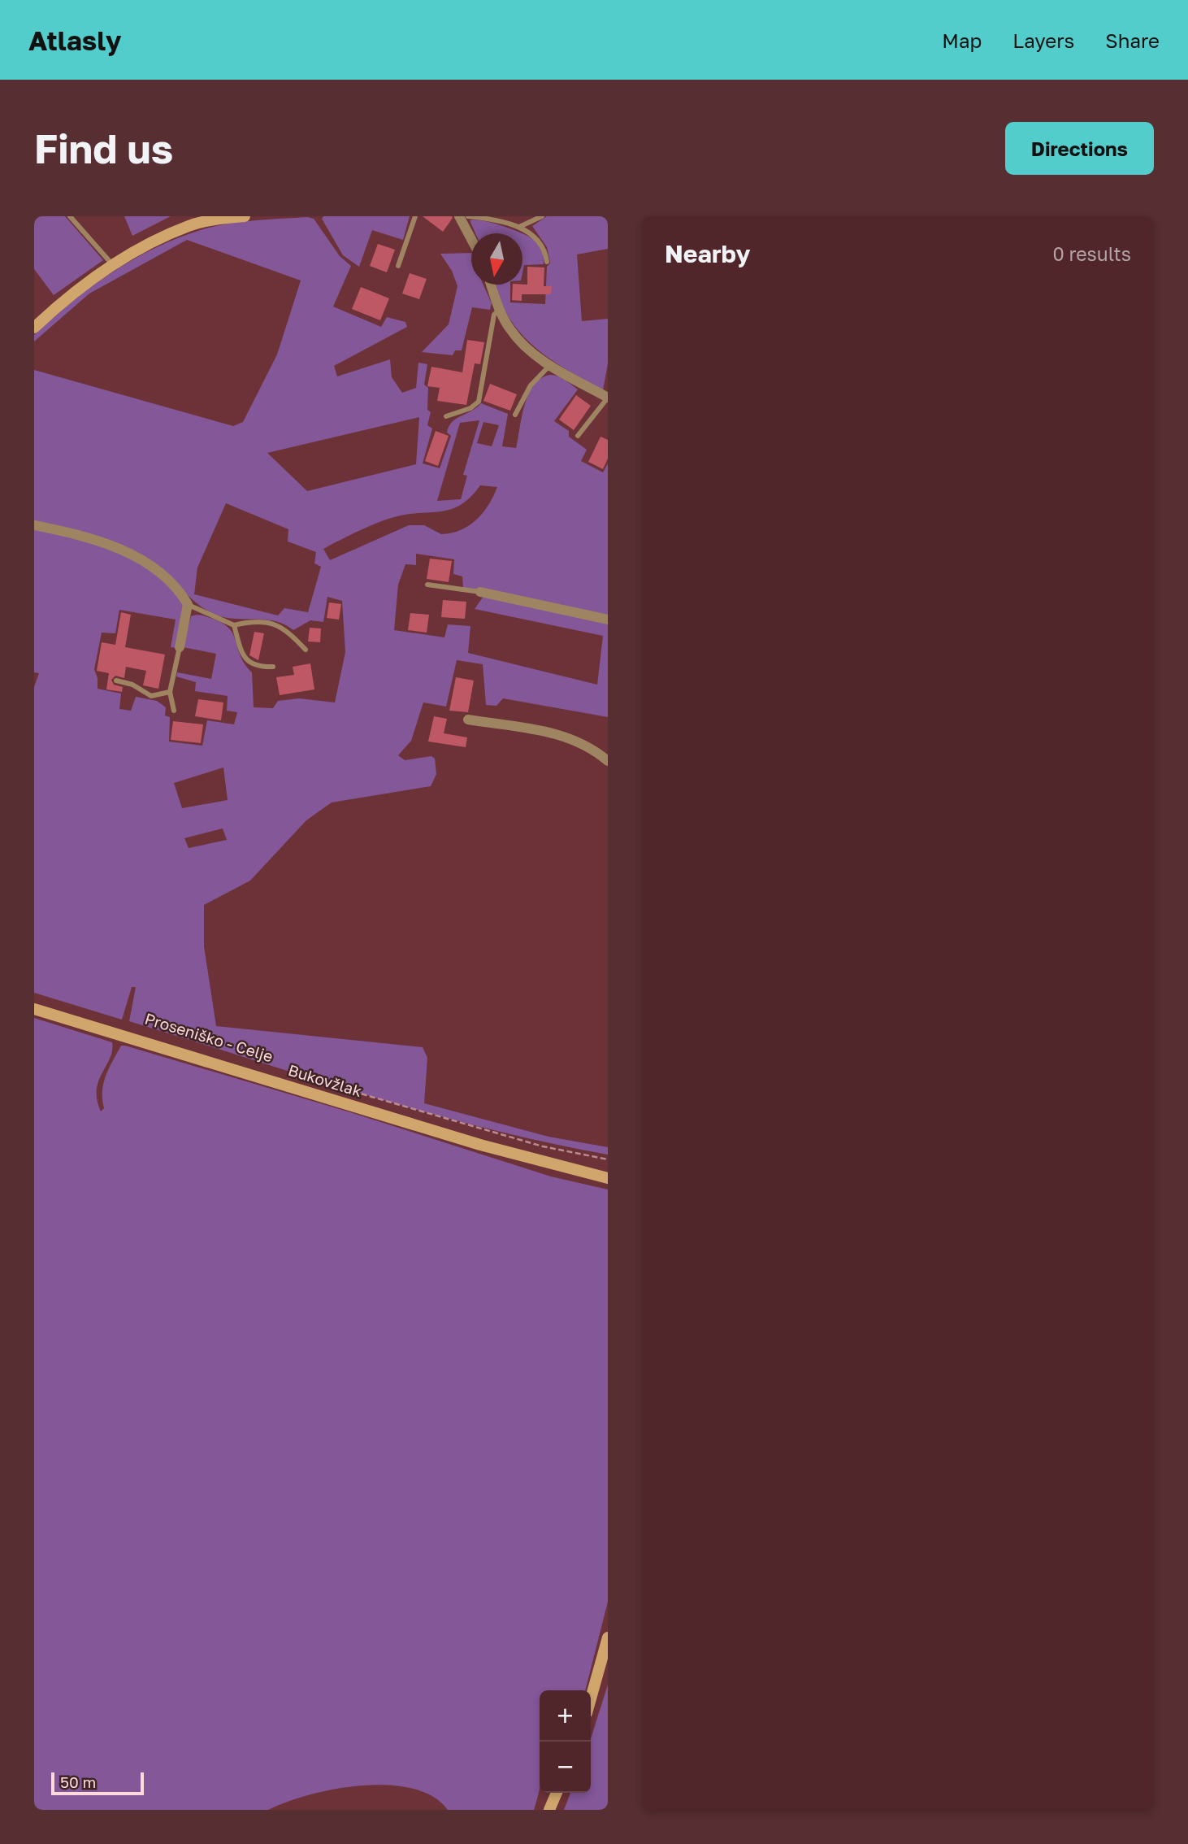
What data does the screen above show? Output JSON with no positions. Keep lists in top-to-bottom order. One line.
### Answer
{"streets":{"main road":["Bukovžlak"],"path":["Proseniško - Celje"]},"scale_bar":"50 m","north":"bottom","page":{"header":"Atlasly","nav":["Map","Layers","Share"],"buttons":"Directions","title":"Find us","heading":["Nearby","0 results"],"map_buttons":["+","−"],"scale":"50 m"}}
